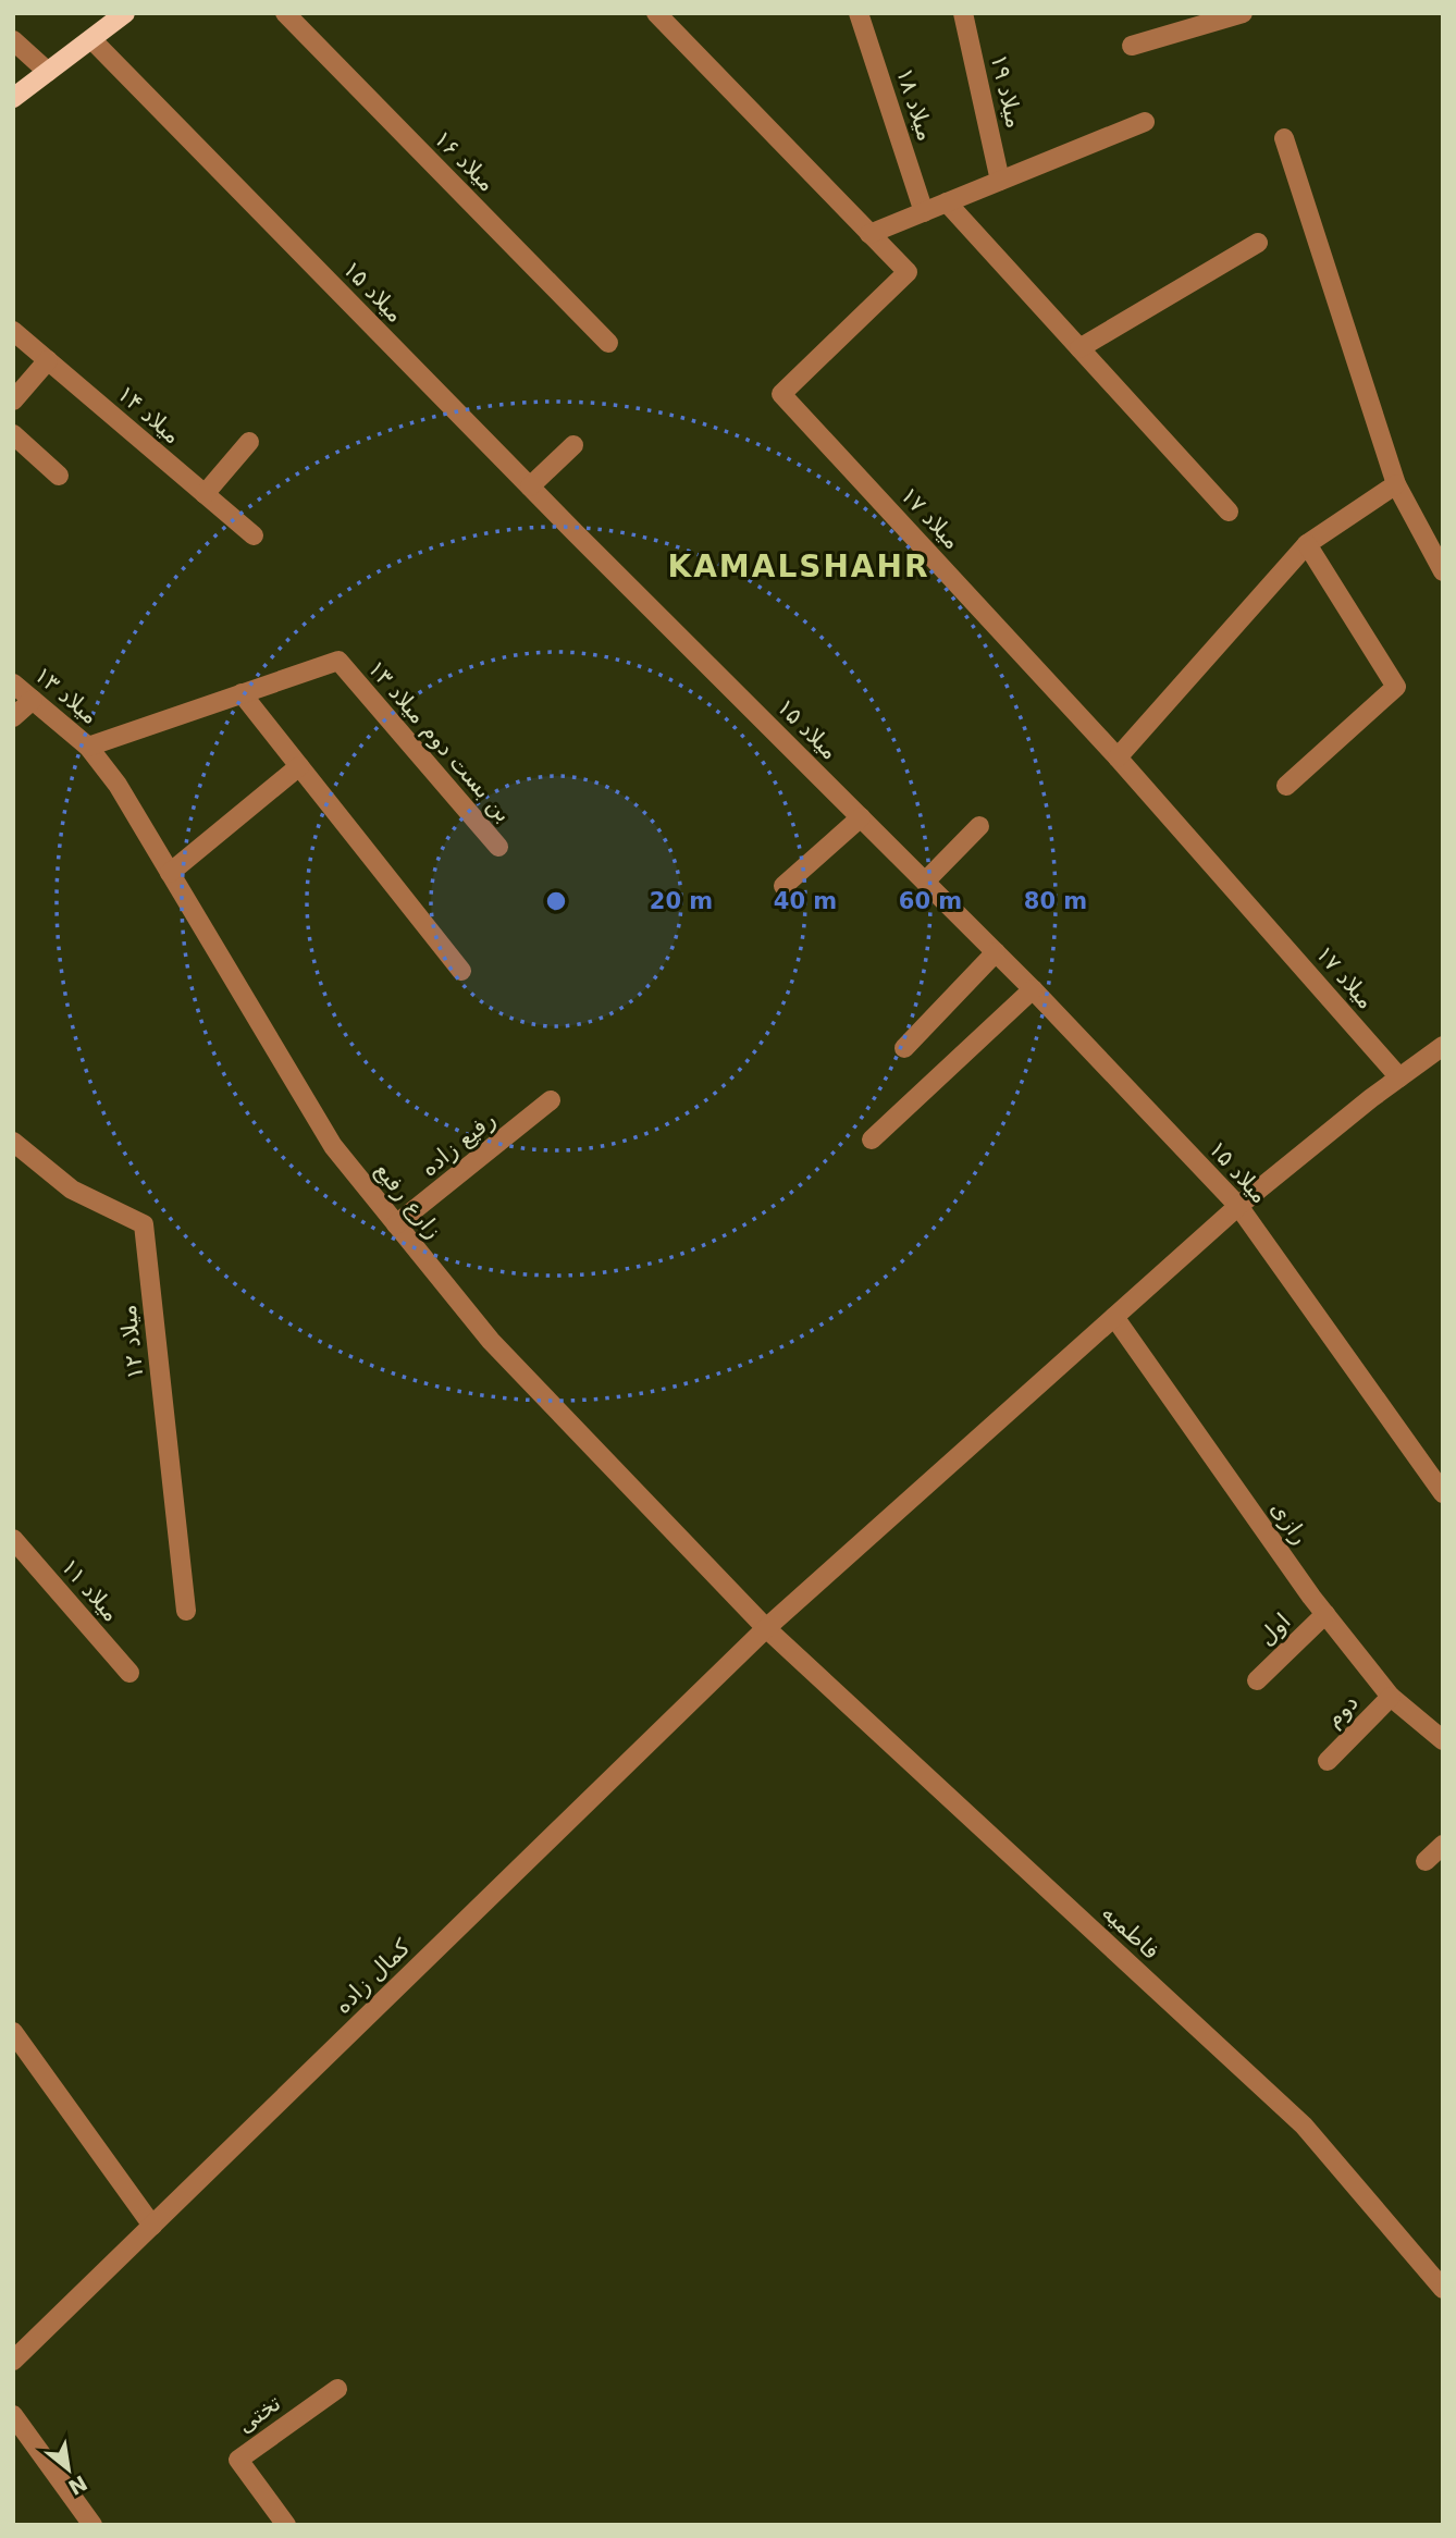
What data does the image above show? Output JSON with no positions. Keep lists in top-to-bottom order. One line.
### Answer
{"streets":{"street":["میلاد ۱۹","میلاد ۱۸","میلاد ۱۶","میلاد ۱۵","میلاد ۱۴","میلاد ۱۷","میلاد ۱۳","بن بست دوم میلاد ۱۳","رفیع زاده","زارع رفیع","میلاد ۱۲","رازی","میلاد ۱۱","اول","دوم","فاطمیه","کمال زاده","تختی"]},"crossings":[["میلاد ۱۵","کمال زاده"],["میلاد ۱۷","کمال زاده"],["میلاد ۱۳","بن بست دوم میلاد ۱۳"],["میلاد ۱۳","زارع رفیع"],["بن بست دوم میلاد ۱۳","زارع رفیع"],["رفیع زاده","زارع رفیع"],["زارع رفیع","فاطمیه"],["زارع رفیع","کمال زاده"],["رازی","اول"],["رازی","دوم"],["رازی","کمال زاده"],["فاطمیه","کمال زاده"]],"districts":["KAMALSHAHR"],"north":"bottom right","rings":["20 m","40 m","60 m","80 m"]}
